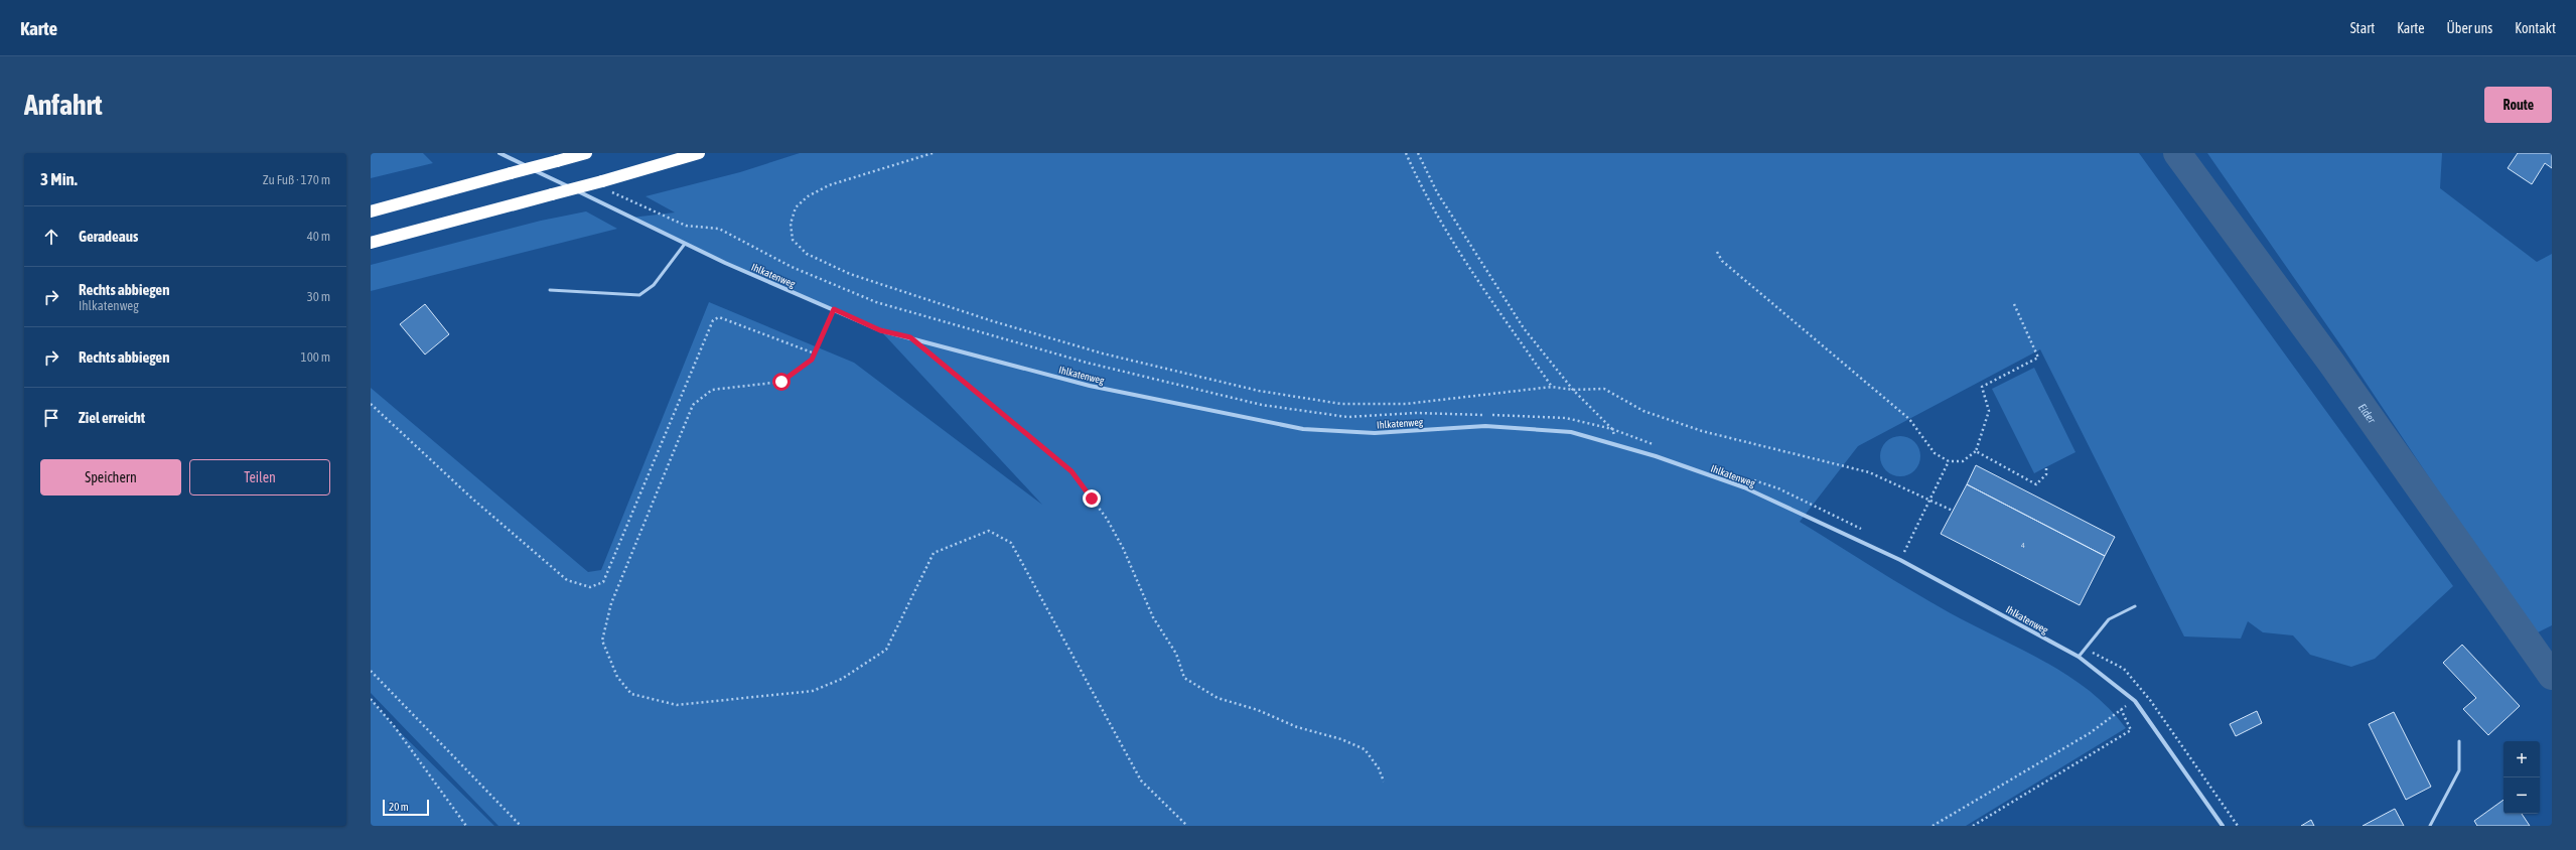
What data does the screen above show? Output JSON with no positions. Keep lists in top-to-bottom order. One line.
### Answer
{"streets":{"street":["Ihlkatenweg"]},"water":["Eider"],"house_numbers":["4"],"scale_bar":"20 m","page":{"header":"Karte","nav":["Start","Karte","Über uns","Kontakt"],"buttons":["Route",["Speichern","Teilen"]],"title":"Anfahrt","heading":["3 Min.","Zu Fuß · 170 m"],"list":[["Geradeaus","40 m"],["Rechts abbiegen","Ihlkatenweg","30 m"],["Rechts abbiegen","100 m"],"Ziel erreicht"],"map_buttons":["+","−"],"scale":"20 m"}}
